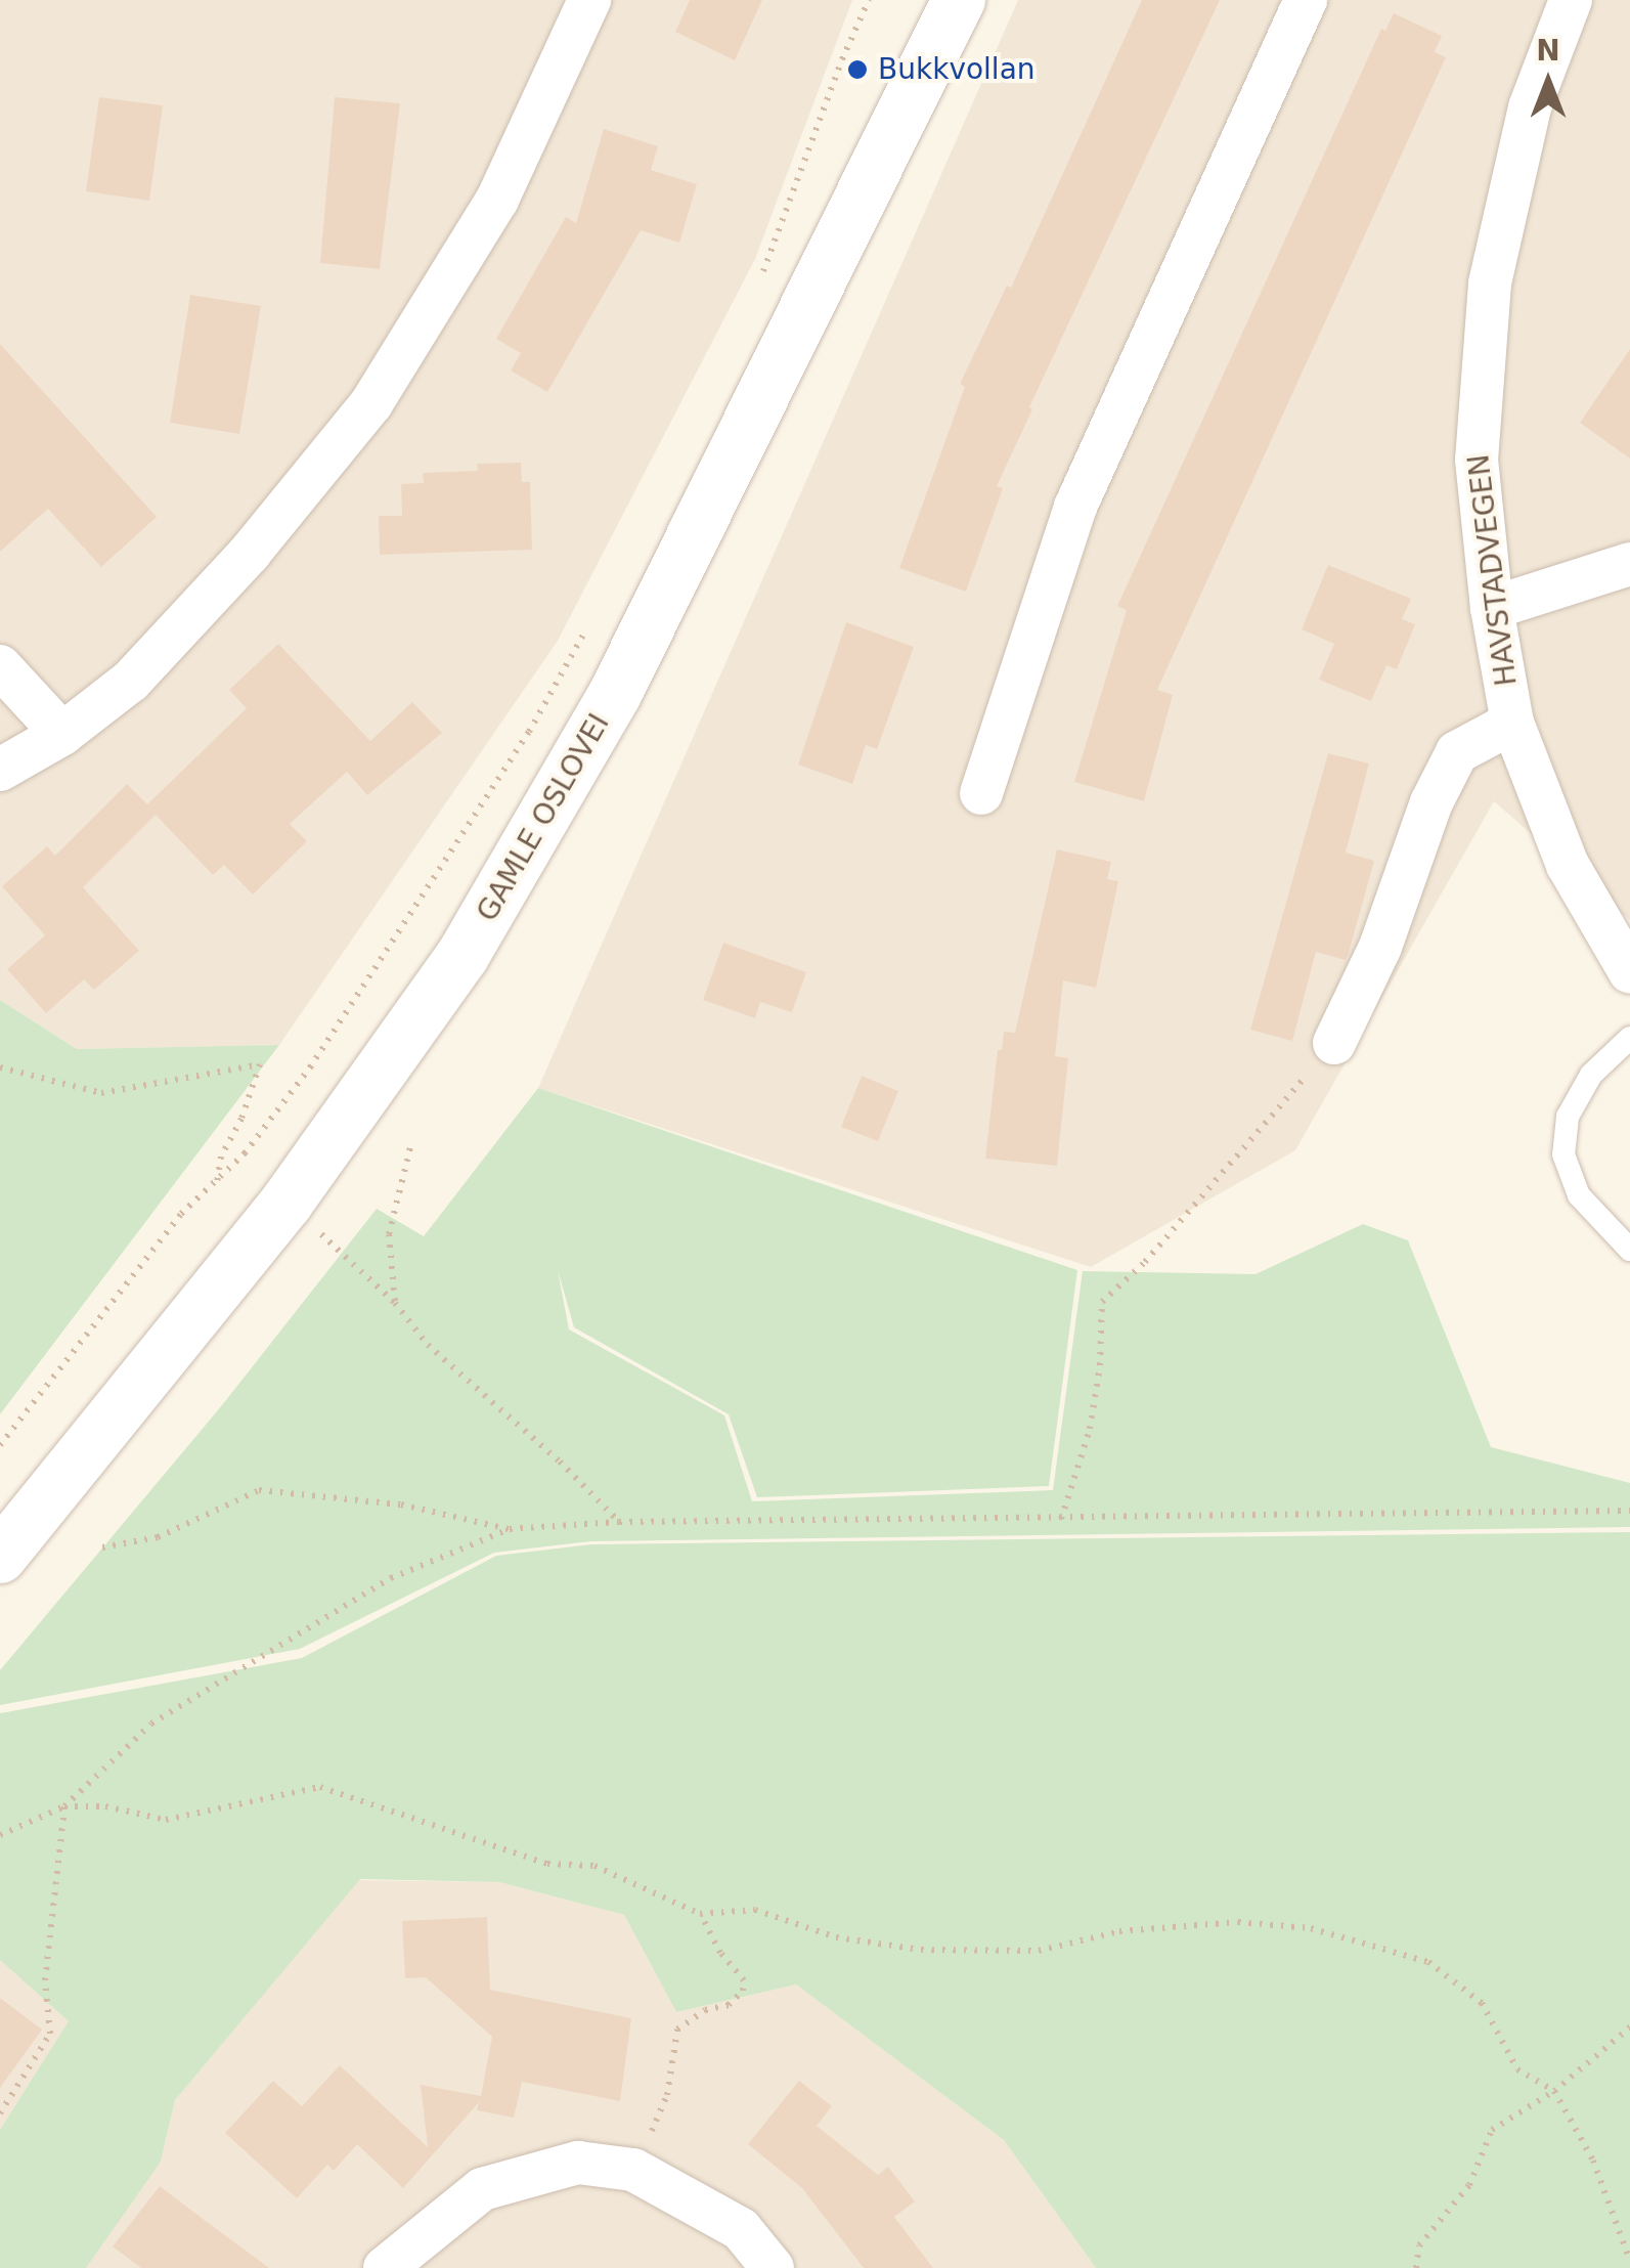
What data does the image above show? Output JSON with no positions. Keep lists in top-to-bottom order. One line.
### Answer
{"streets":{"street":["HAVSTADVEGEN","GAMLE OSLOVEI"]},"places":["Bukkvollan"],"north":"top"}
